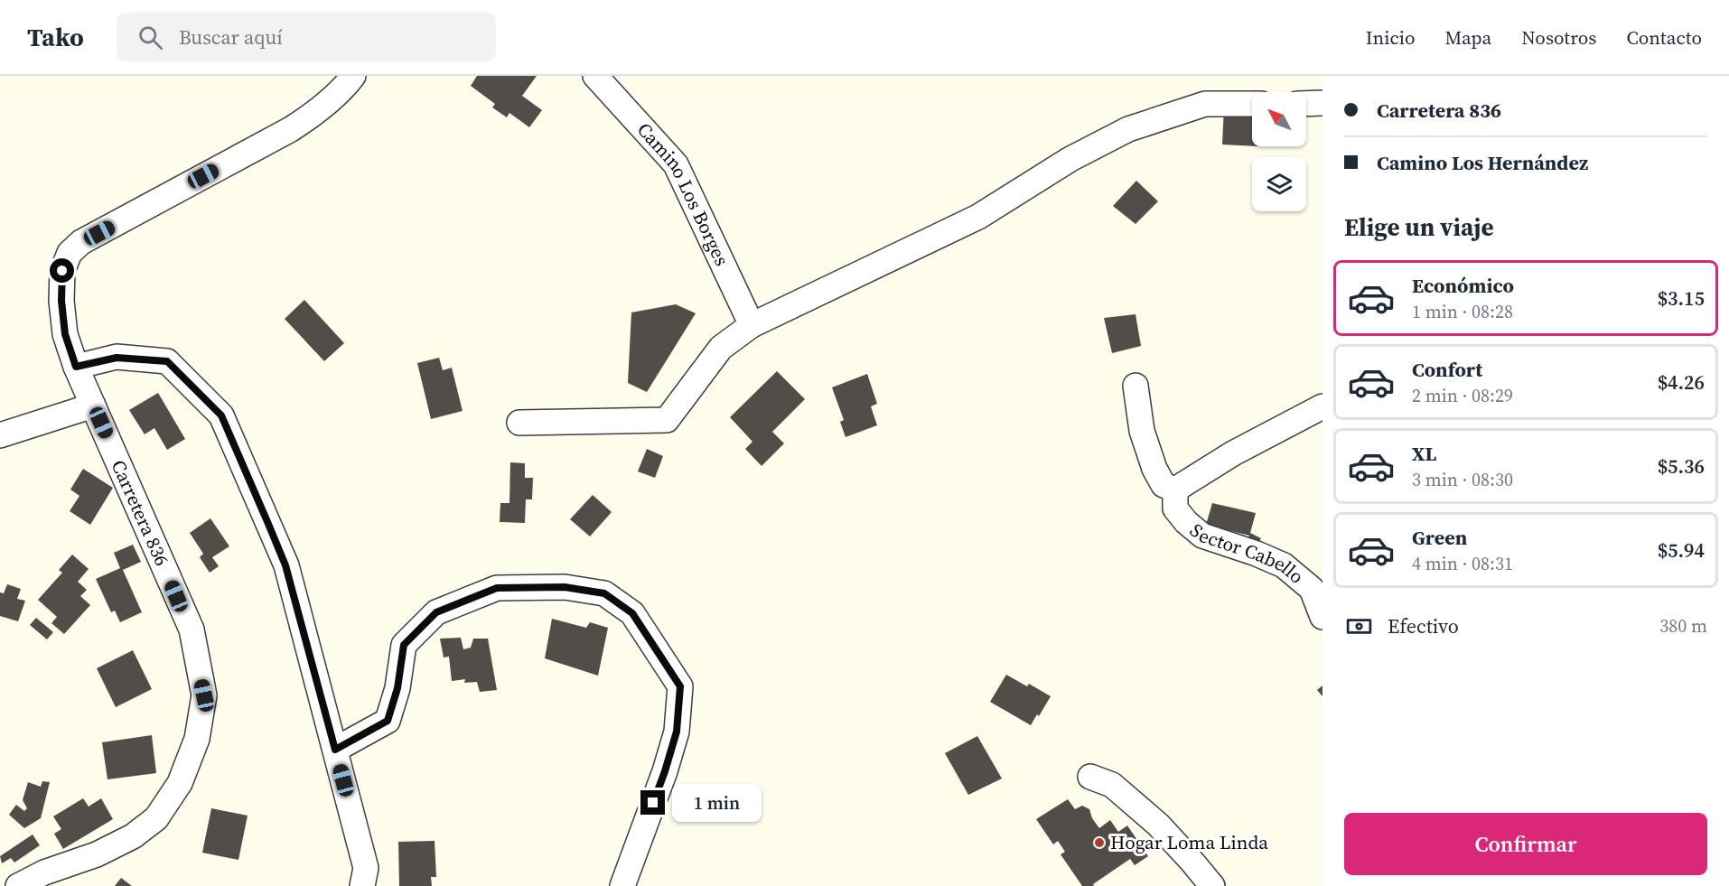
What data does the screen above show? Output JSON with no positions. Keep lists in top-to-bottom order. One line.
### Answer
{"streets":{"street":["Camino Los Borges","Carretera 836","Sector Cabello"]},"places":["Hogar Loma Linda"],"north":"top left","page":{"header":"Tako","search":"Buscar aquí","nav":["Inicio","Mapa","Nosotros","Contacto"],"banner":["Carretera 836","Camino Los Hernández"],"heading":"Elige un viaje","list":[{"name":"Económico","note":"1 min · 08:28","value":"$3.15"},{"name":"Confort","note":"2 min · 08:29","value":"$4.26"},{"name":"XL","note":"3 min · 08:30","value":"$5.36"},{"name":"Green","note":"4 min · 08:31","value":"$5.94"}],"pay":["Efectivo","380 m"],"bubble":"1 min","buttons":"Confirmar"}}
